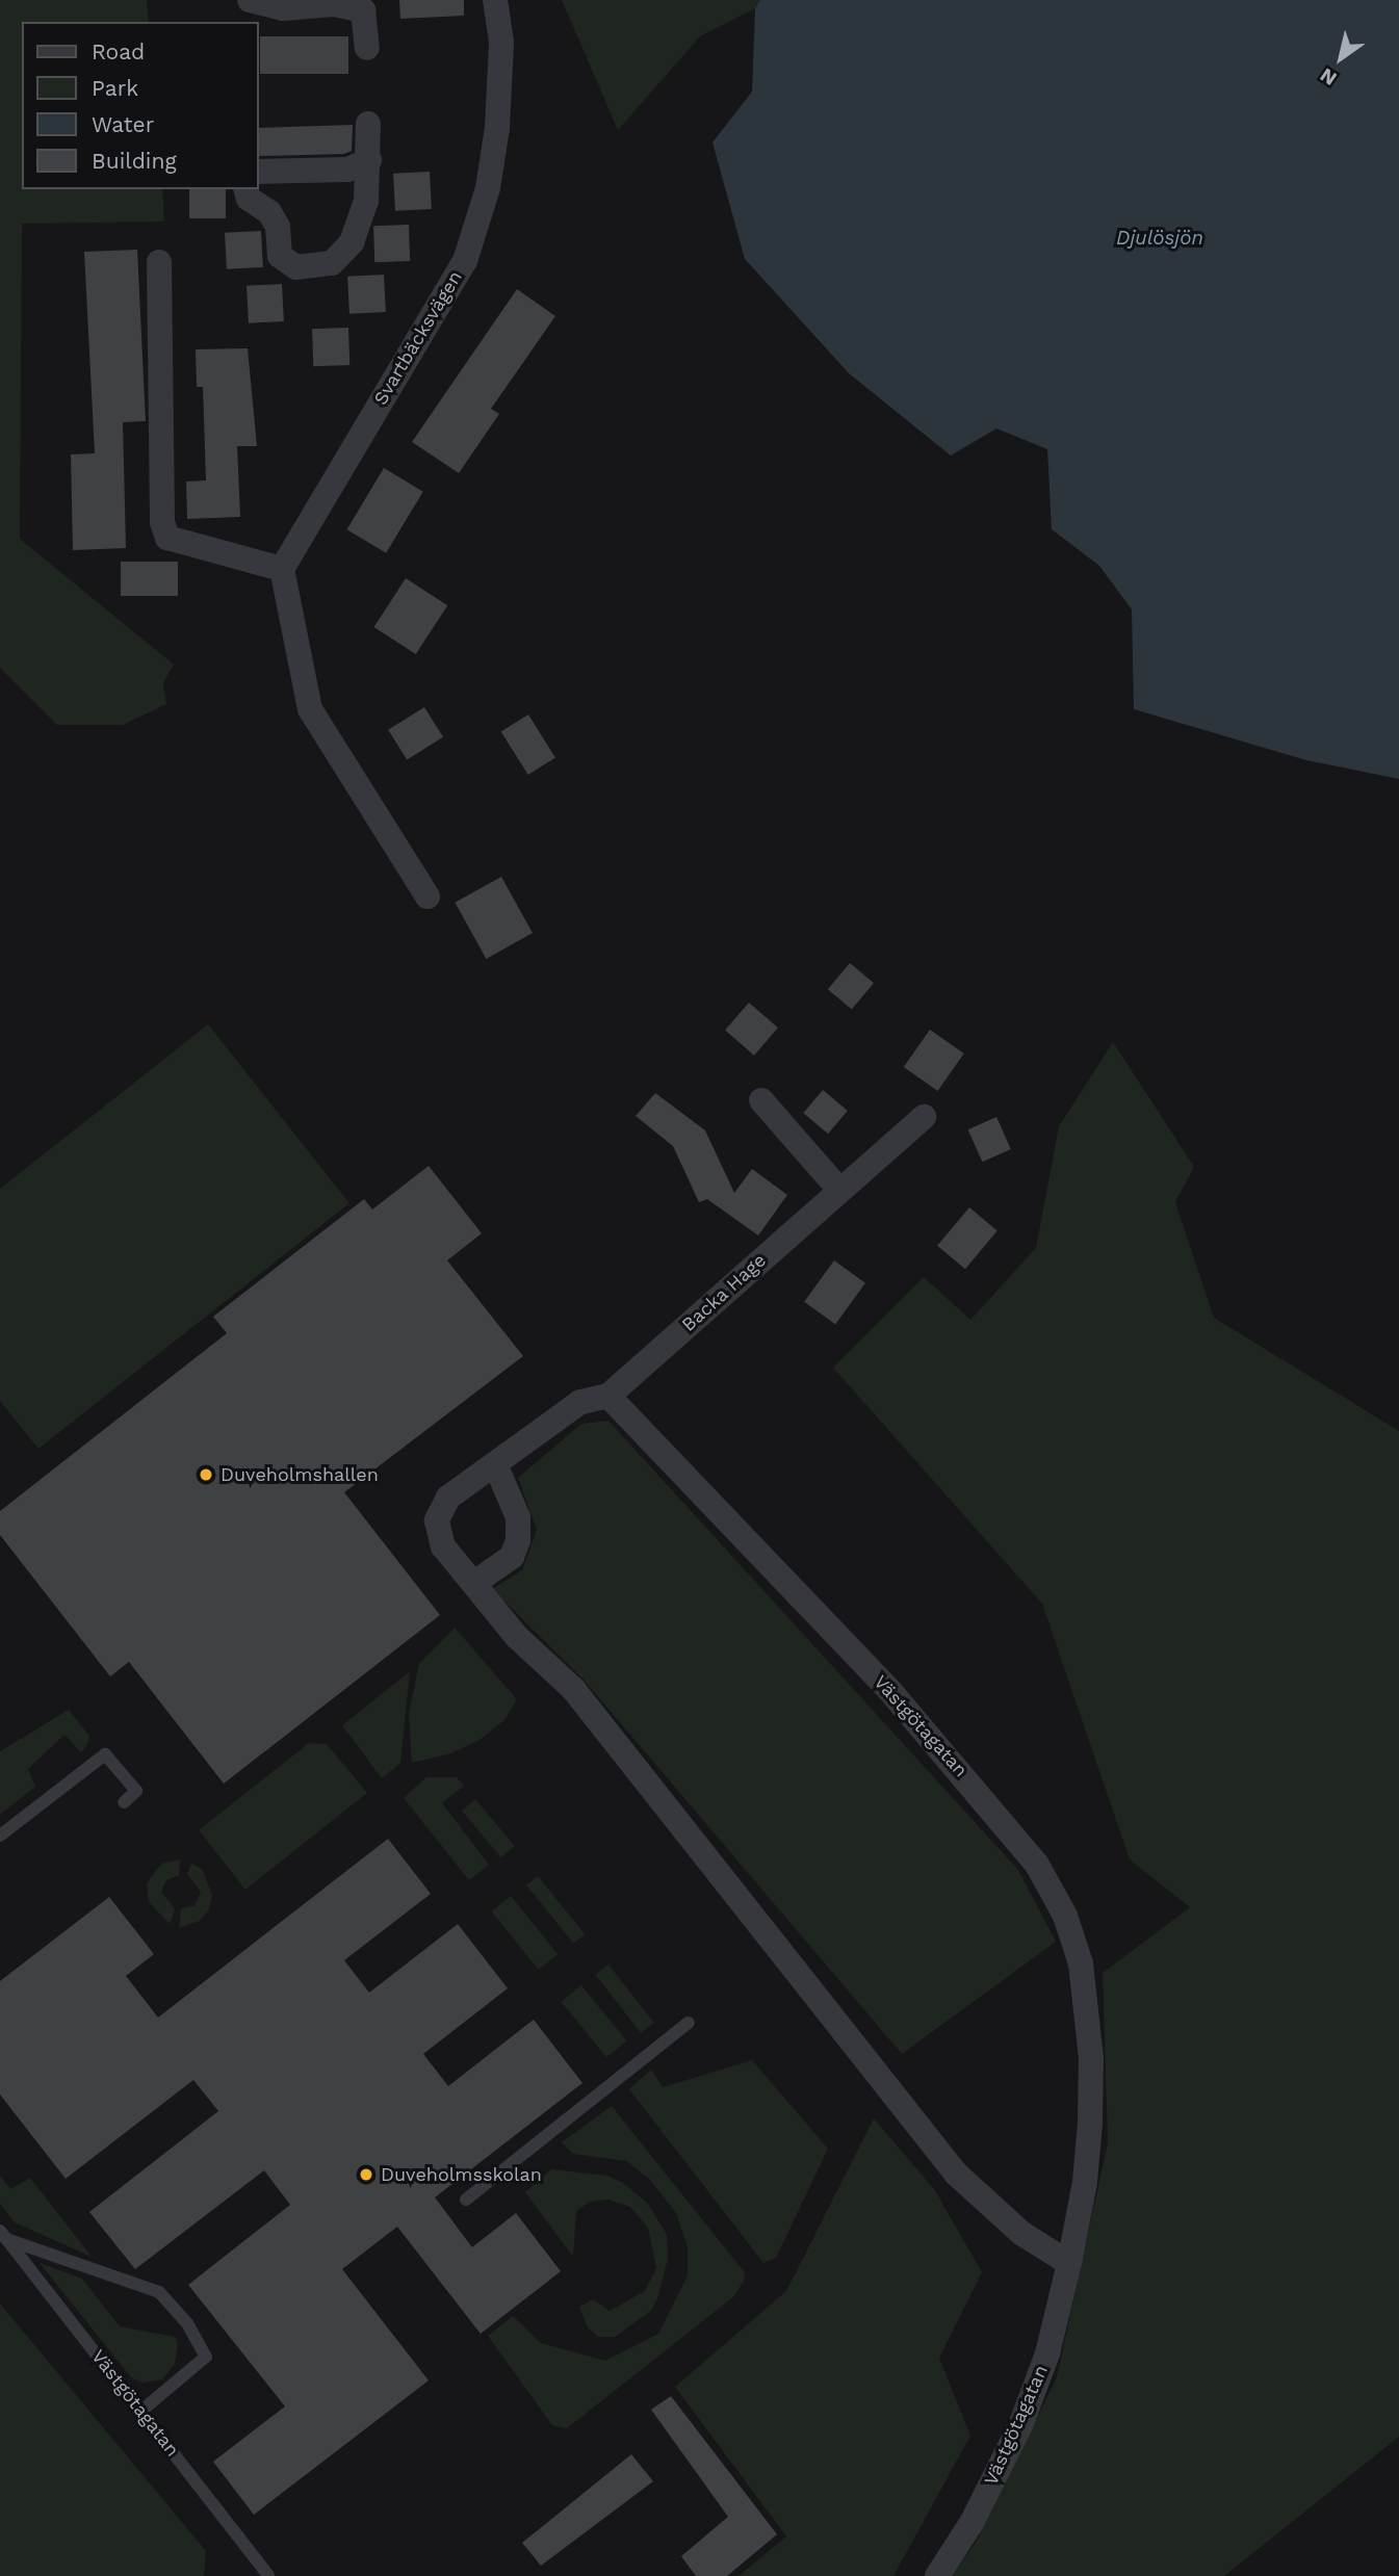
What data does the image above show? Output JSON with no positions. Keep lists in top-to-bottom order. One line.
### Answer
{"streets":{"street":["Svartbäcksvägen","Backa Hage","Västgötagatan"]},"crossings":[["Backa Hage","Västgötagatan"]],"water":["Djulösjön"],"places":["Duveholmshallen","Duveholmsskolan"],"legend":["Road","Park","Water","Building"],"north":"bottom left"}
